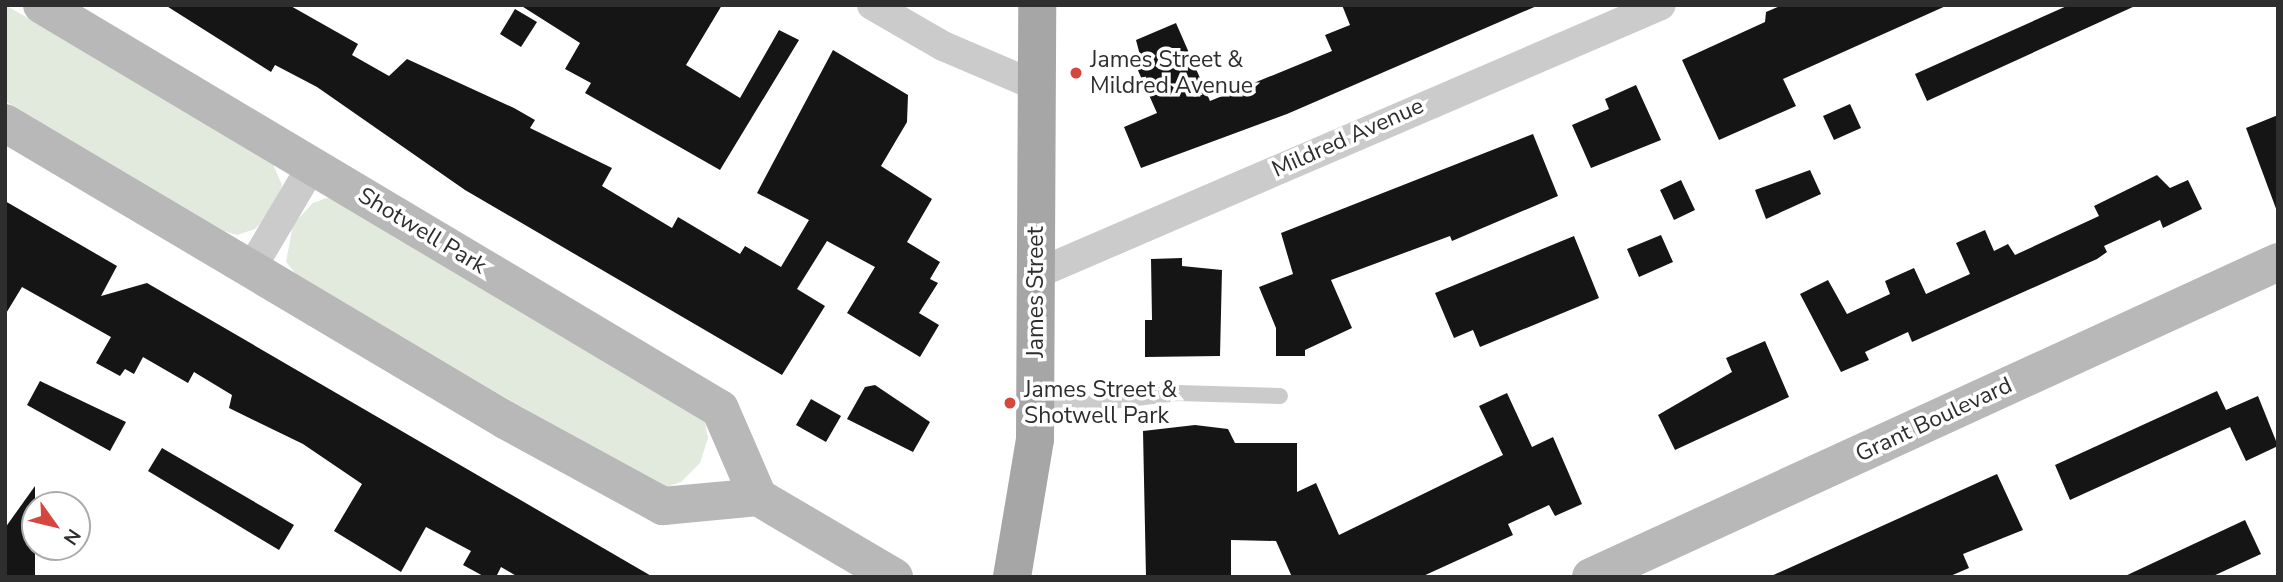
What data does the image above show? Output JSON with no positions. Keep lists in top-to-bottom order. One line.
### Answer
{"streets":{"main road":["James Street"],"street":["Mildred Avenue","Shotwell Park","Grant Boulevard"]},"crossings":[["Mildred Avenue","James Street"]],"places":["James Street & Mildred Avenue","James Street & Shotwell Park"],"north":"bottom right"}
